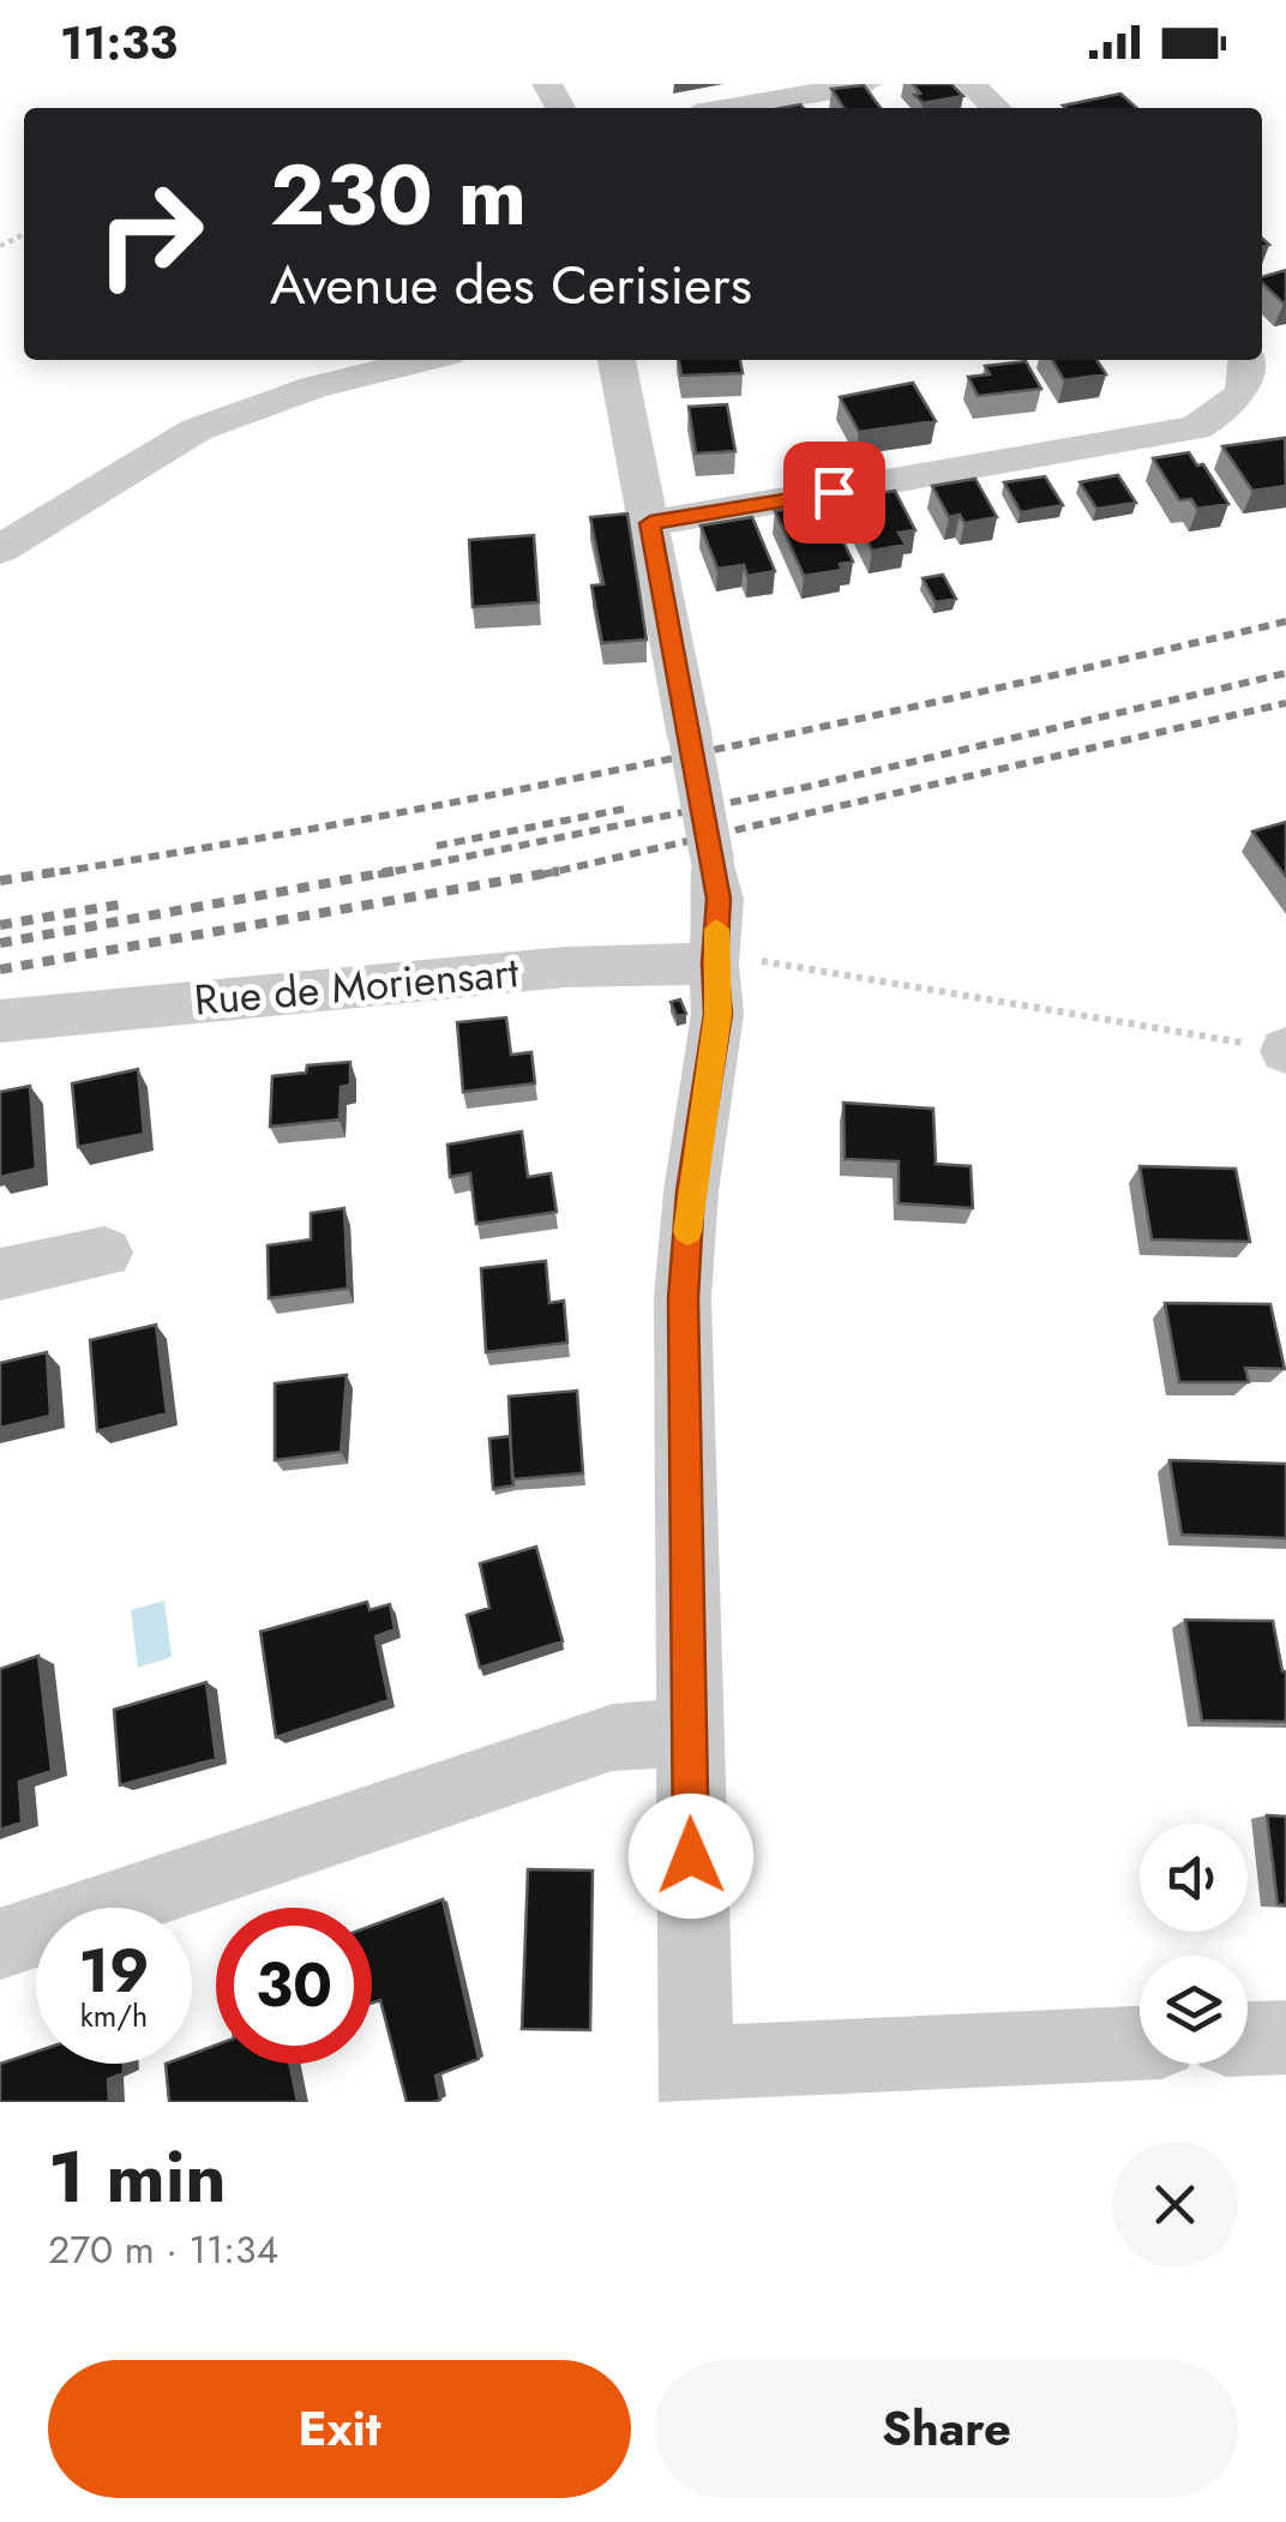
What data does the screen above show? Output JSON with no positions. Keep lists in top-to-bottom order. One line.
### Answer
{"streets":{"street":["Rue de Moriensart"]},"page":{"status":"11:33","turn":["230 m","Avenue des Cerisiers"],"speed":"19 km/h","limit":"30","heading":["1 min","270 m · 11:34"],"buttons":["Exit","Share"]}}
